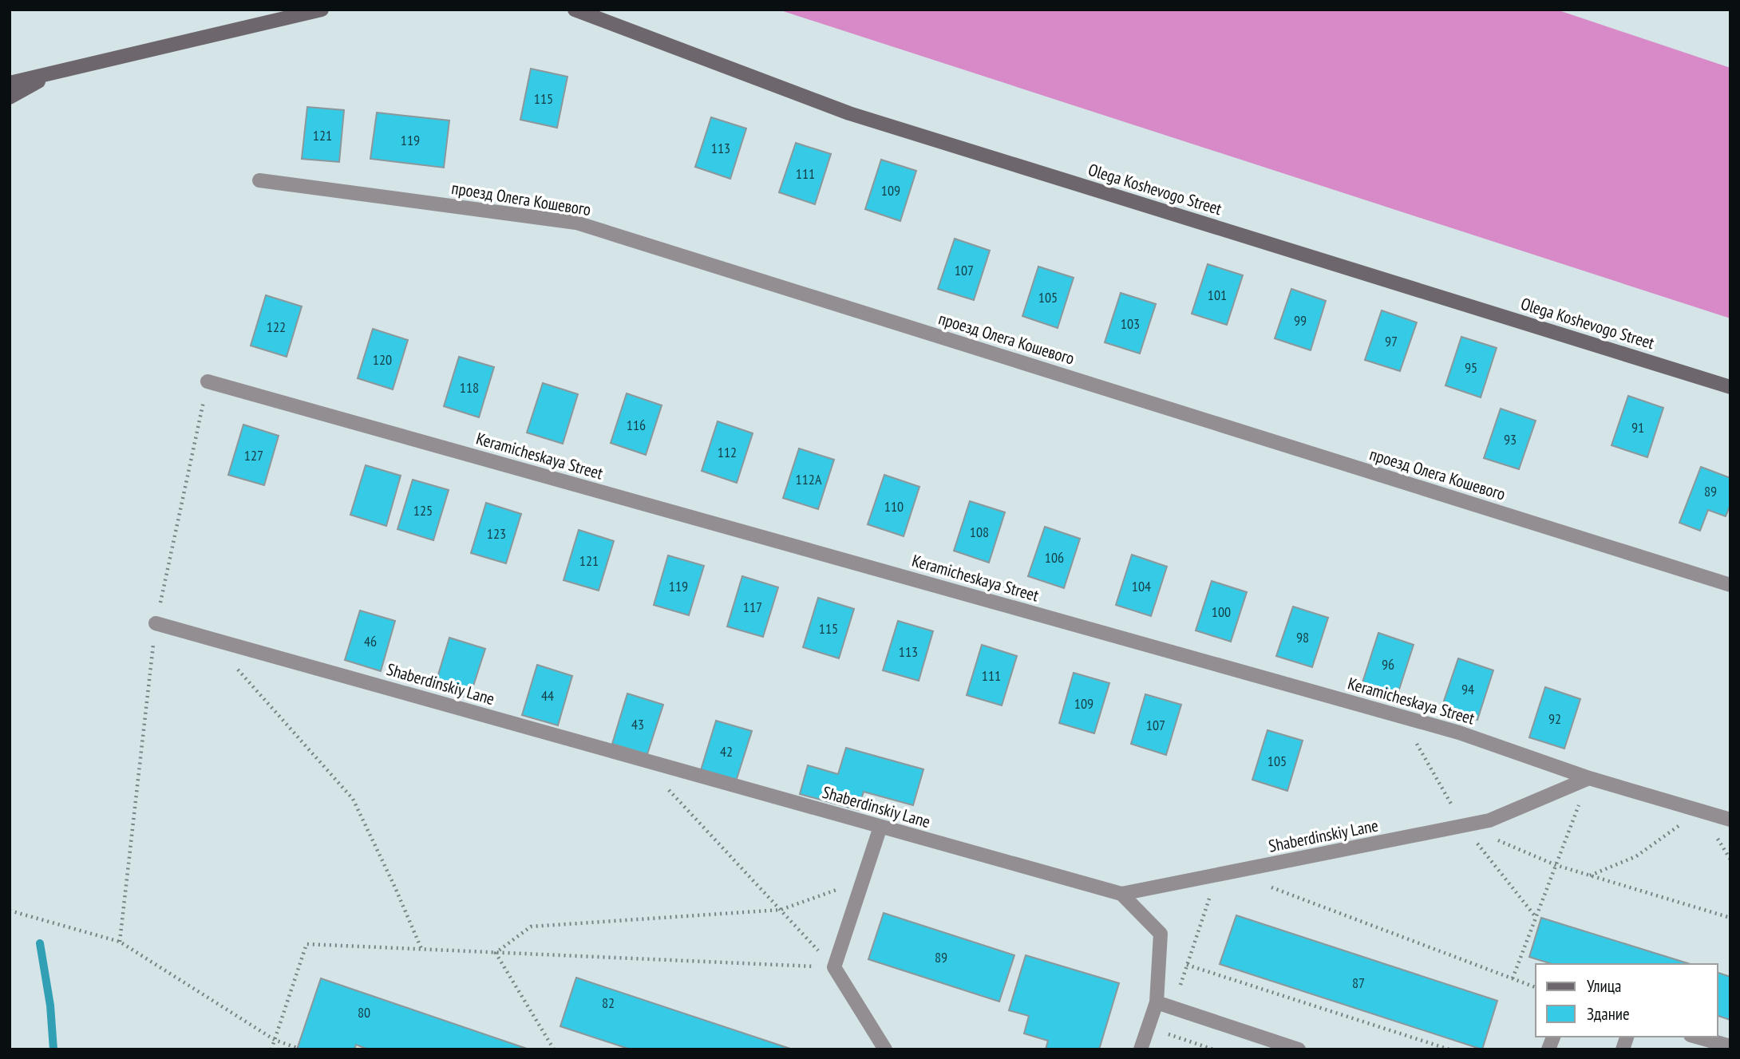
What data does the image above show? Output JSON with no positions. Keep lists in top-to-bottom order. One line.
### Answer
{"streets":{"main road":["Olega Koshevogo Street"],"street":["проезд Олега Кошевого","Keramicheskaya Street","Shaberdinskiy Lane"]},"crossings":[["Keramicheskaya Street","Shaberdinskiy Lane"]],"house_numbers":["115","121","119","113","111","109","107","101","105","99","103","122","97","120","95","118","116","91","93","112","127","112А","89","110","125","108","123","106","121","119","104","117","100","115","98","46","113","96","111","94","44","109","92","43","107","42","105","89","87","82","80"],"legend":["Улица","Здание"]}
